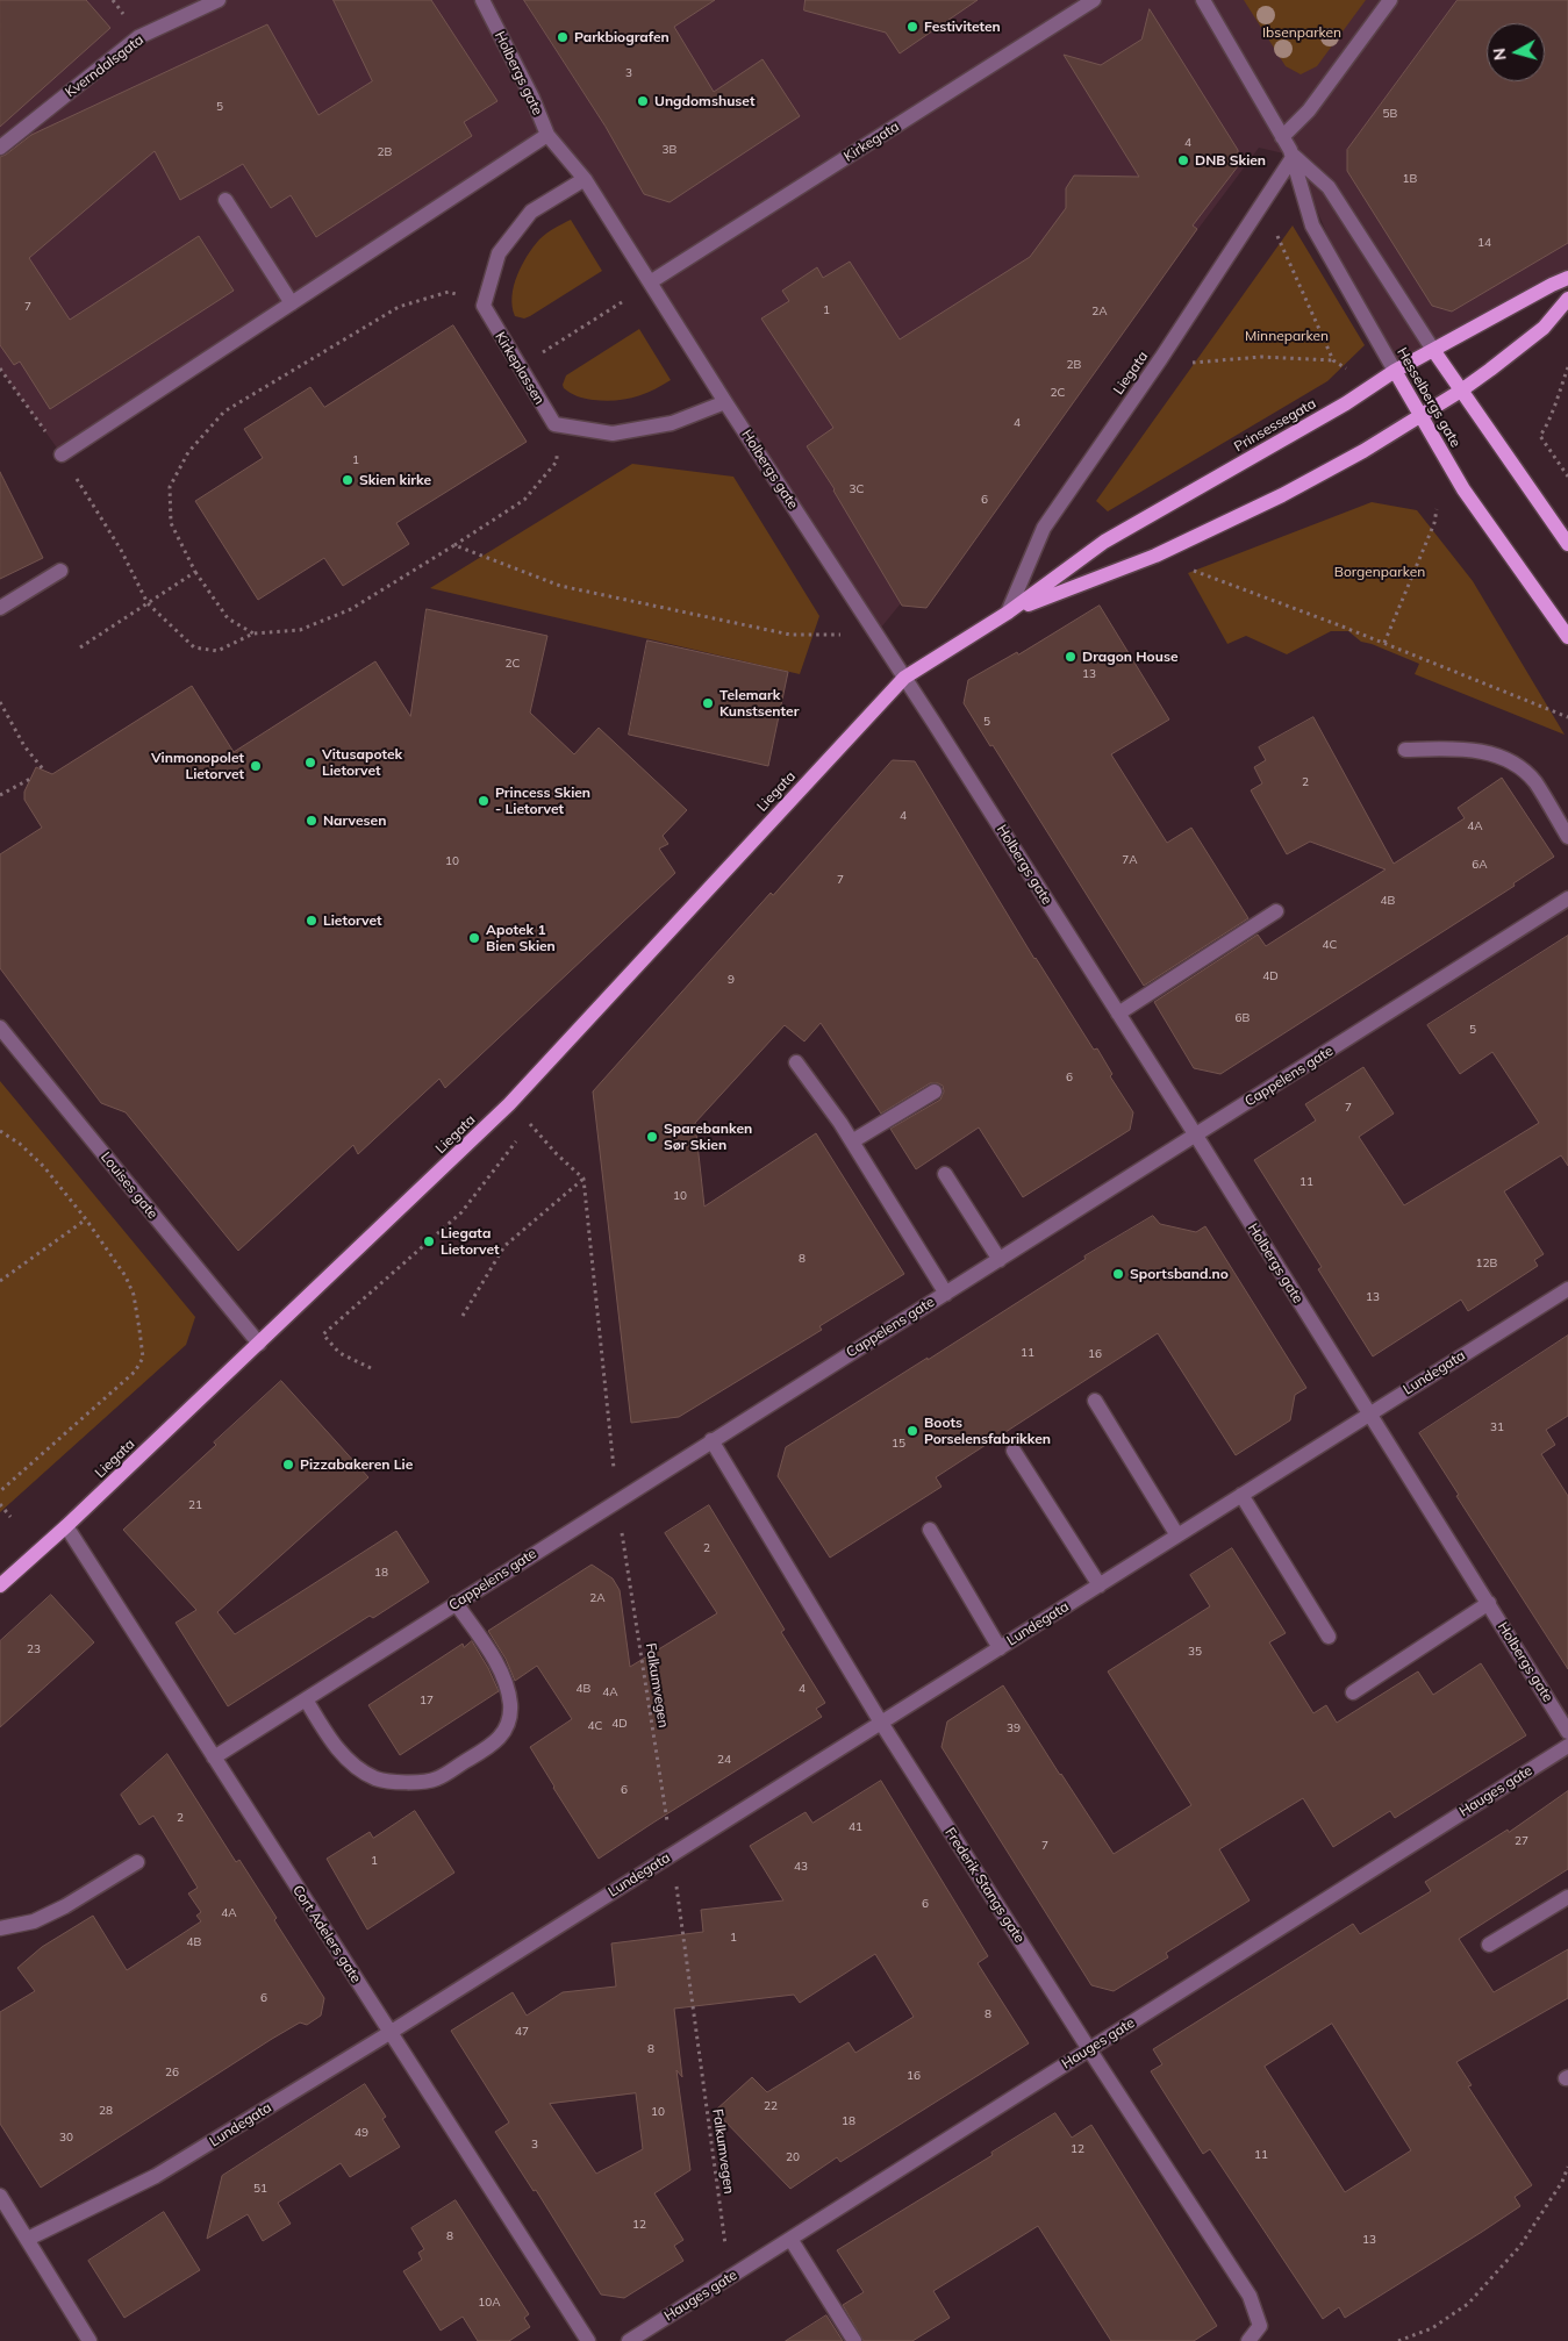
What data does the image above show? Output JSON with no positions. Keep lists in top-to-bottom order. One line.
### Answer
{"streets":{"main road":["Liegata","Hesselbergs gate","Prinsessegata"],"street":["Kverndalsgata","Holbergs gate","Kirkegata","Kirkeplassen","Cappelens gate","Louises gate","Lundegata","Hauges gate","Frederik Stangs gate","Cort Adelers gate"],"path":["Falkumvegen"]},"crossings":[["Holbergs gate","Kirkegata"],["Holbergs gate","Liegata"],["Holbergs gate","Prinsessegata"],["Holbergs gate","Cappelens gate"],["Holbergs gate","Lundegata"],["Liegata","Hesselbergs gate"],["Liegata","Prinsessegata"],["Liegata","Louises gate"],["Liegata","Cort Adelers gate"],["Hesselbergs gate","Prinsessegata"],["Cappelens gate","Falkumvegen"],["Cappelens gate","Frederik Stangs gate"],["Cappelens gate","Cort Adelers gate"],["Lundegata","Falkumvegen"],["Lundegata","Frederik Stangs gate"],["Lundegata","Cort Adelers gate"],["Falkumvegen","Hauges gate"],["Hauges gate","Frederik Stangs gate"]],"parks":["Ibsenparken","Minneparken","Borgenparken"],"places":["Festiviteten","Parkbiografen","Ungdomshuset","DNB Skien","Skien kirke","Dragon House","Telemark Kunstsenter","Vitusapotek Lietorvet","Vinmonopolet Lietorvet","Princess Skien - Lietorvet","Narvesen","Lietorvet","Apotek 1 Bien Skien","Sparebanken Sør Skien","Liegata Lietorvet","Sportsband.no","Boots Porselensfabrikken","Pizzabakeren Lie"],"house_numbers":["3","5","5B","4","3B","2B","1B","14","7","1","2A","2B","2C","4","1","3C","6","2C","13","5","2","4","4A","7A","10","6A","7","4B","4C","4D","9","6B","5","6","7","11","10","8","12B","13","11","16","31","15","21","2","18","2A","23","35","4B","4","4A","17","4D","4C","39","24","6","2","41","27","7","1","43","6","4A","1","4B","6","8","47","8","26","16","22","28","10","18","49","30","3","12","11","20","51","12","8","13","10A"],"north":"left"}
